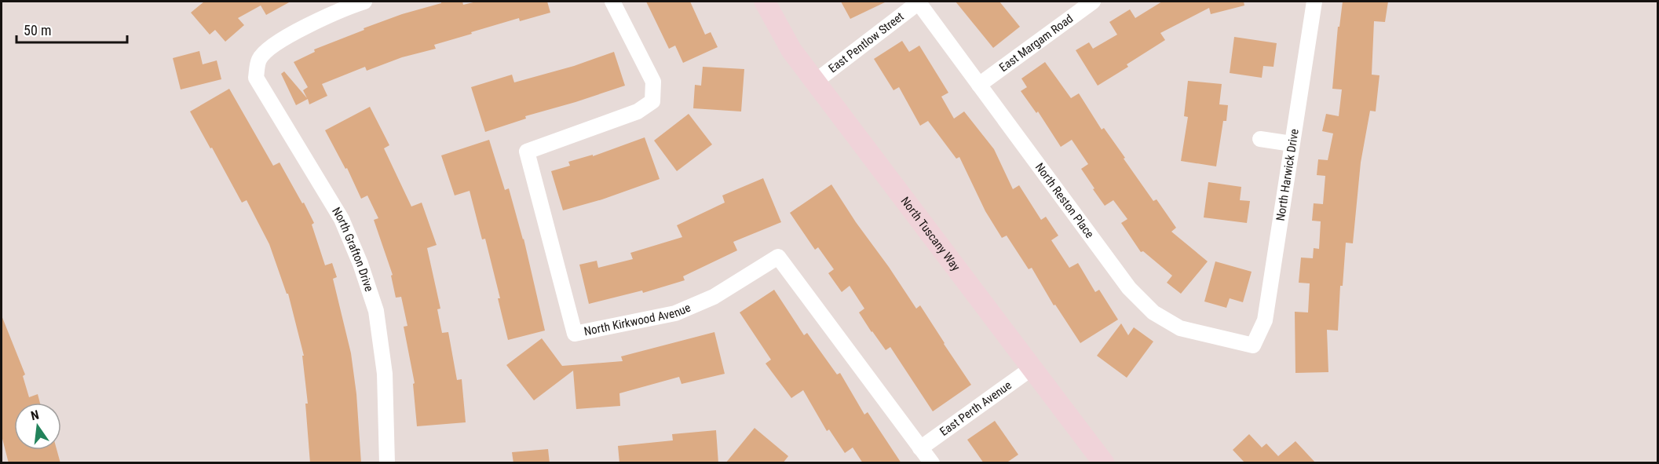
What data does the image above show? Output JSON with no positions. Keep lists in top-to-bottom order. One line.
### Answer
{"streets":{"street":["East Pentlow Street","East Margam Road","North Harwick Drive","North Reston Place","North Tuscany Way","North Grafton Drive","North Kirkwood Avenue","East Perth Avenue"]},"crossings":[["East Pentlow Street","North Reston Place"],["East Pentlow Street","North Tuscany Way"],["East Margam Road","North Reston Place"],["North Harwick Drive","North Reston Place"],["North Tuscany Way","East Perth Avenue"],["North Kirkwood Avenue","East Perth Avenue"]],"scale_bar":"50 m","north":"top"}
